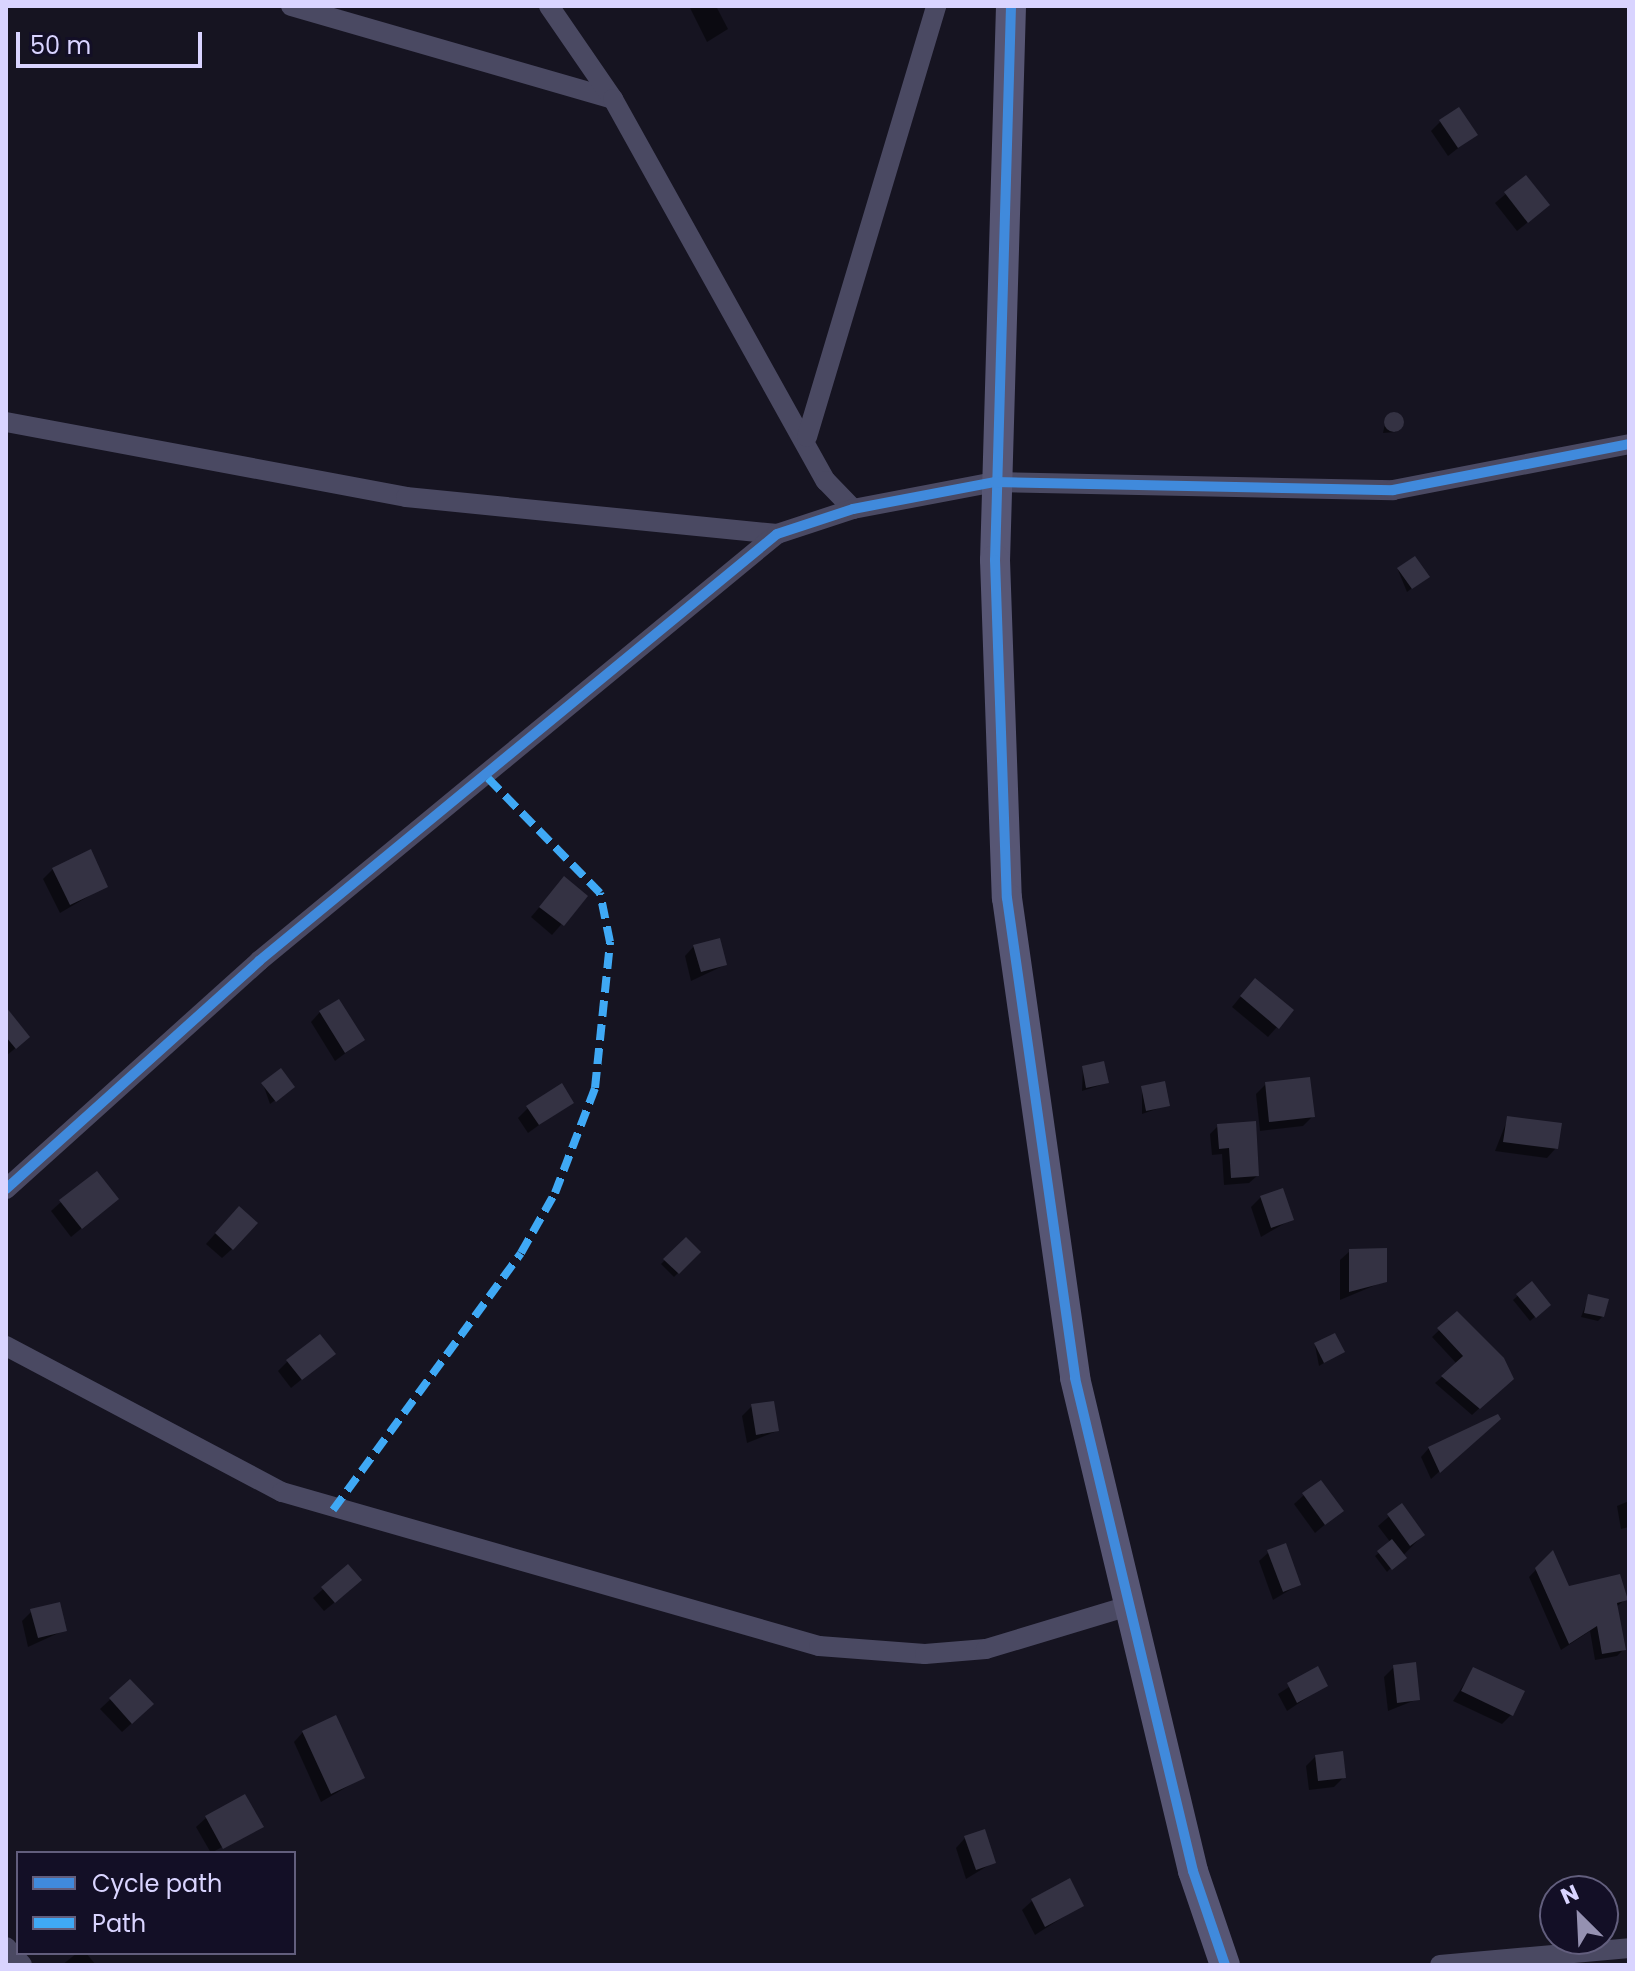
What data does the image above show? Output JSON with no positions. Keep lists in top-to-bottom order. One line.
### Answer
{"legend":["Cycle path","Path"],"scale_bar":"50 m","north":"top left"}
